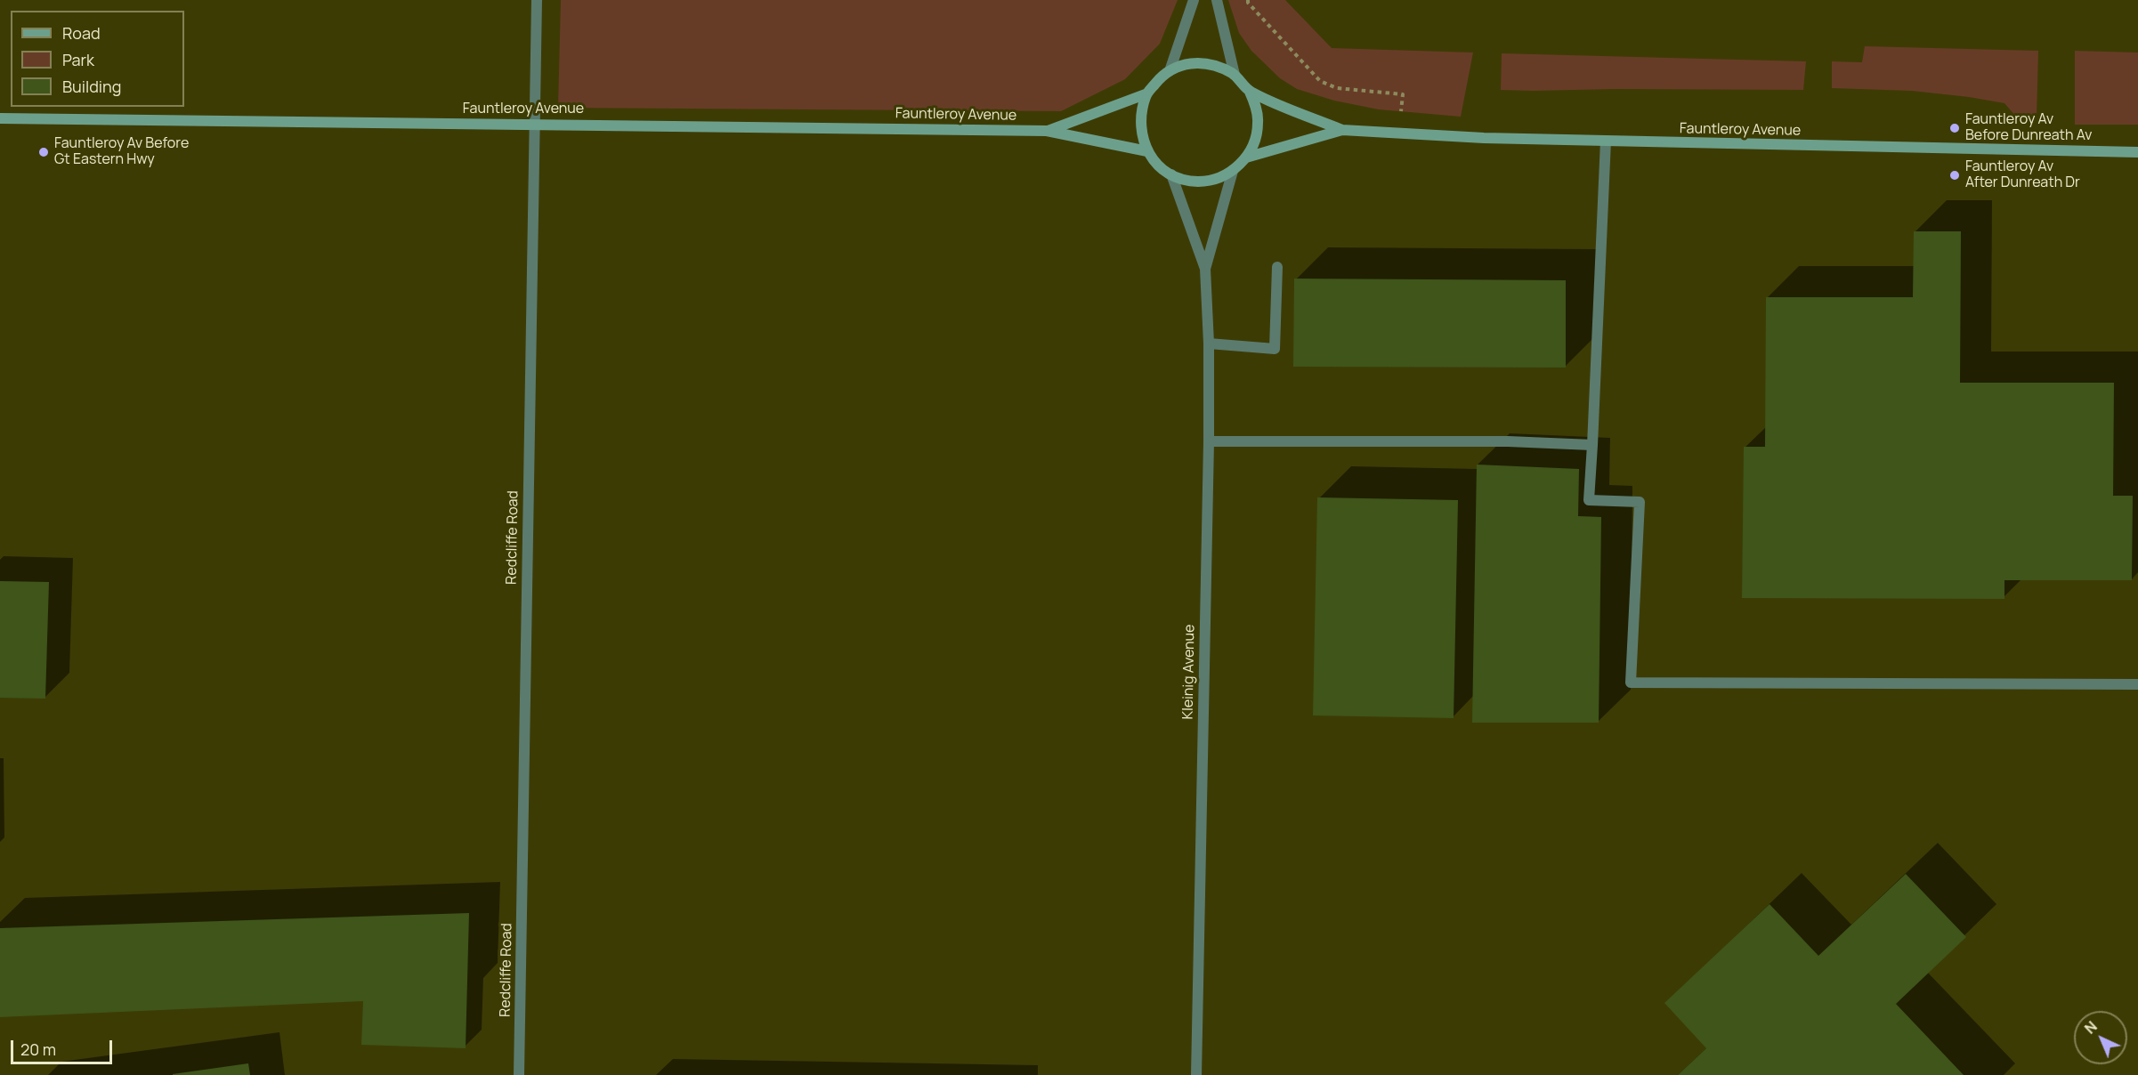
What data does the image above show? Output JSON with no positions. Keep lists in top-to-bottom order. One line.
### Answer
{"streets":{"main road":["Fauntleroy Avenue"],"street":["Redcliffe Road","Kleinig Avenue"]},"crossings":[["Fauntleroy Avenue","Redcliffe Road"],["Fauntleroy Avenue","Kleinig Avenue"]],"places":["Fauntleroy Av Before Dunreath Av","Fauntleroy Av Before Gt Eastern Hwy","Fauntleroy Av After Dunreath Dr"],"legend":["Road","Park","Building"],"scale_bar":"20 m","north":"top left"}
